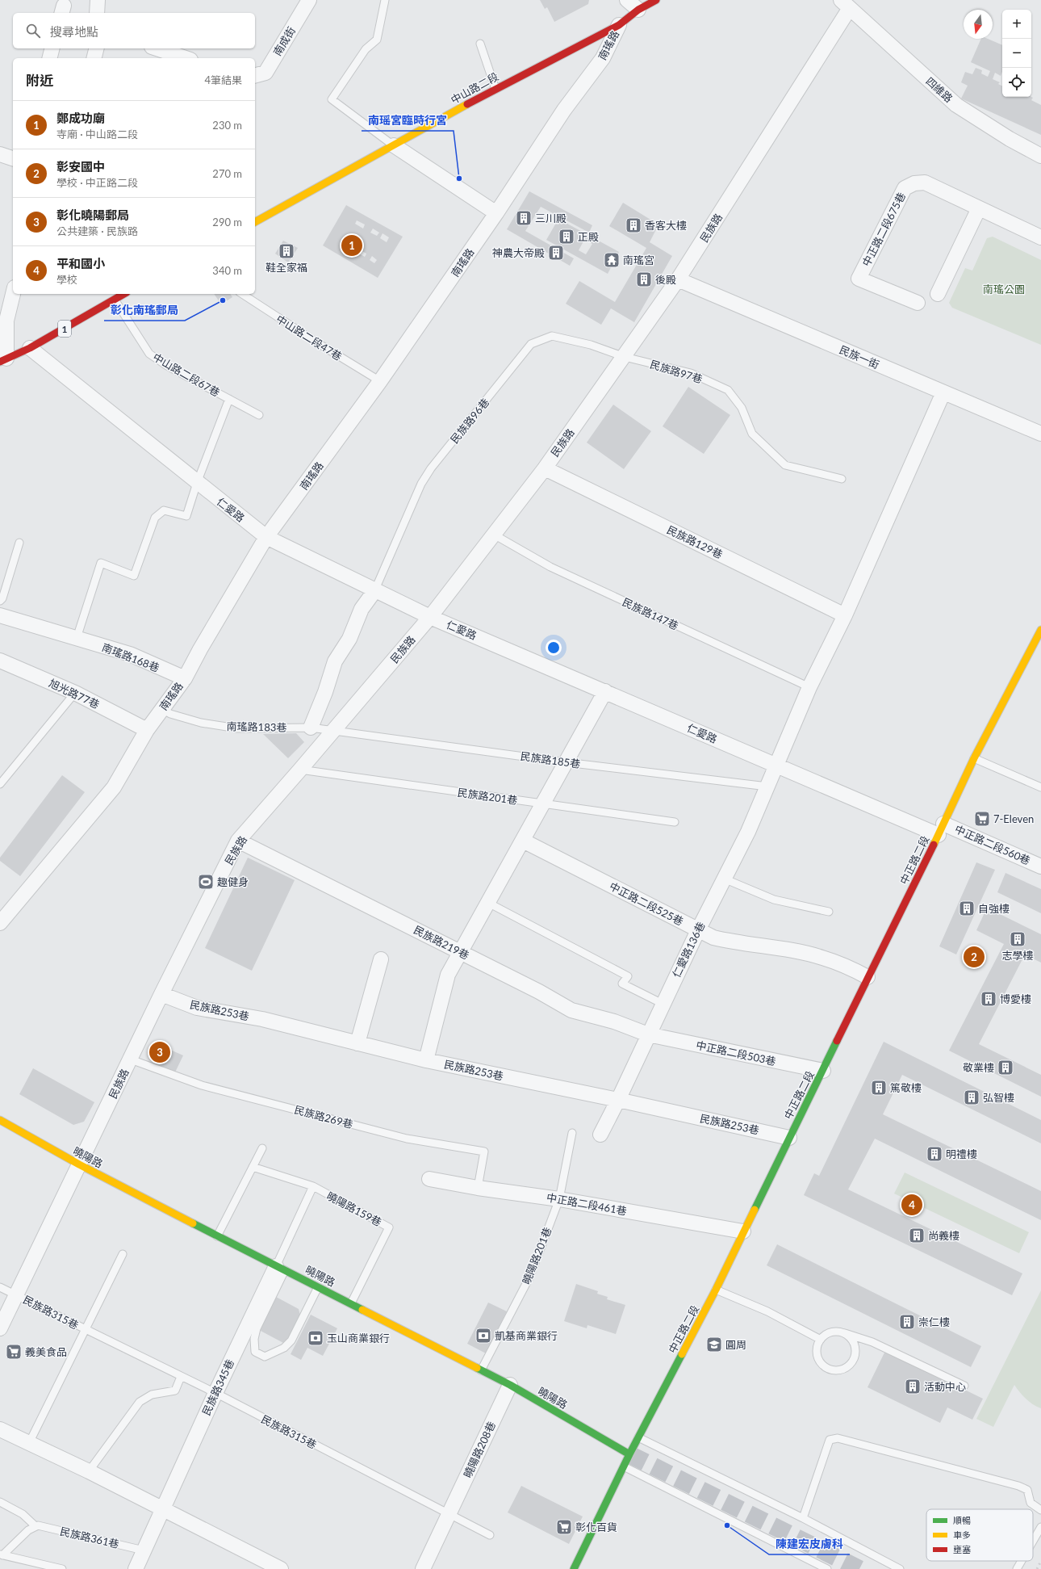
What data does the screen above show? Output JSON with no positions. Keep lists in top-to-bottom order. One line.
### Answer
{"streets":{"street":["南成街","南瑤路","中山路二段","四維路","民族路","中正路二段675巷","1","民族一街","仁愛路","民族路129巷","南瑤路168巷","旭光路77巷","中正路二段560巷","中正路二段","中正路二段525巷","民族路219巷","仁愛路136巷","民族路253巷","中正路二段503巷","曉陽路","中正路二段461巷","民族路345巷","曉陽路208巷"],"lane":["中山路二段47巷","民族路97巷","中山路二段67巷","民族路96巷","民族路147巷","南瑤路183巷","民族路185巷","民族路201巷","民族路269巷","曉陽路159巷","曉陽路201巷","民族路315巷","民族路361巷"]},"crossings":[["南瑤路","中山路二段"],["南瑤路","中山路二段47巷"],["南瑤路","仁愛路"],["南瑤路","南瑤路168巷"],["南瑤路","旭光路77巷"],["南瑤路","南瑤路183巷"],["四維路","民族路"],["民族路","民族一街"],["民族路","民族路97巷"],["民族路","民族路96巷"],["民族路","仁愛路"],["民族路","民族路129巷"],["民族路","民族路147巷"],["民族路","南瑤路183巷"],["民族路","民族路185巷"],["民族路","民族路201巷"],["民族路","民族路219巷"],["民族路","民族路253巷"],["民族路","民族路269巷"],["民族路","曉陽路"],["民族路","民族路315巷"],["1","中山路二段67巷"],["1","仁愛路"],["民族一街","仁愛路136巷"],["民族路97巷","民族路96巷"],["中山路二段67巷","仁愛路"],["中山路二段67巷","南瑤路168巷"],["民族路96巷","仁愛路"],["仁愛路","中正路二段560巷"],["仁愛路","中正路二段"],["仁愛路","仁愛路136巷"],["民族路129巷","仁愛路136巷"],["民族路147巷","仁愛路136巷"],["南瑤路183巷","民族路185巷"],["民族路185巷","仁愛路136巷"],["中正路二段560巷","中正路二段"],["中正路二段","中正路二段525巷"],["中正路二段","民族路253巷"],["中正路二段","中正路二段503巷"],["中正路二段","曉陽路"],["中正路二段","中正路二段461巷"],["中正路二段525巷","仁愛路136巷"],["民族路219巷","仁愛路136巷"],["民族路219巷","中正路二段503巷"],["仁愛路136巷","民族路253巷"],["仁愛路136巷","中正路二段503巷"],["民族路269巷","中正路二段461巷"],["曉陽路","曉陽路159巷"],["曉陽路","曉陽路201巷"],["曉陽路","民族路345巷"],["曉陽路","曉陽路208巷"],["中正路二段461巷","曉陽路201巷"],["民族路315巷","民族路345巷"],["民族路315巷","曉陽路208巷"],["民族路345巷","民族路361巷"]],"parks":["南瑤公園"],"places":{"other":["南瑶宮臨時行宮","彰化南瑤郵局","陳建宏皮膚科"],"building":["三川殿","香客大樓","正殿","鞋全家福","神農大帝殿","後殿","自強樓","志學樓","博愛樓","敬業樓","篤敬樓","弘智樓","明禮樓","尚義樓","崇仁樓","活動中心"],"temple":["南瑤宮"],"supermarket":["7-Eleven","義美食品","彰化百貨"],"sports":["趣健身"],"bank":["凱基商業銀行","玉山商業銀行"],"school or university":["圓周"]},"legend":["順暢","車多","壅塞"],"north":"bottom","page":{"map_buttons":["+","−"],"search":"搜尋地點","heading":["附近","4筆結果"],"list":[{"mark":"1","name":"鄭成功廟","note":"寺廟 · 中山路二段","value":"230 m"},{"mark":"2","name":"彰安國中","note":"學校 · 中正路二段","value":"270 m"},{"mark":"3","name":"彰化曉陽郵局","note":"公共建築 · 民族路","value":"290 m"},{"mark":"4","name":"平和國小","note":"學校","value":"340 m"}],"pins":["1","2","3","4"]}}
